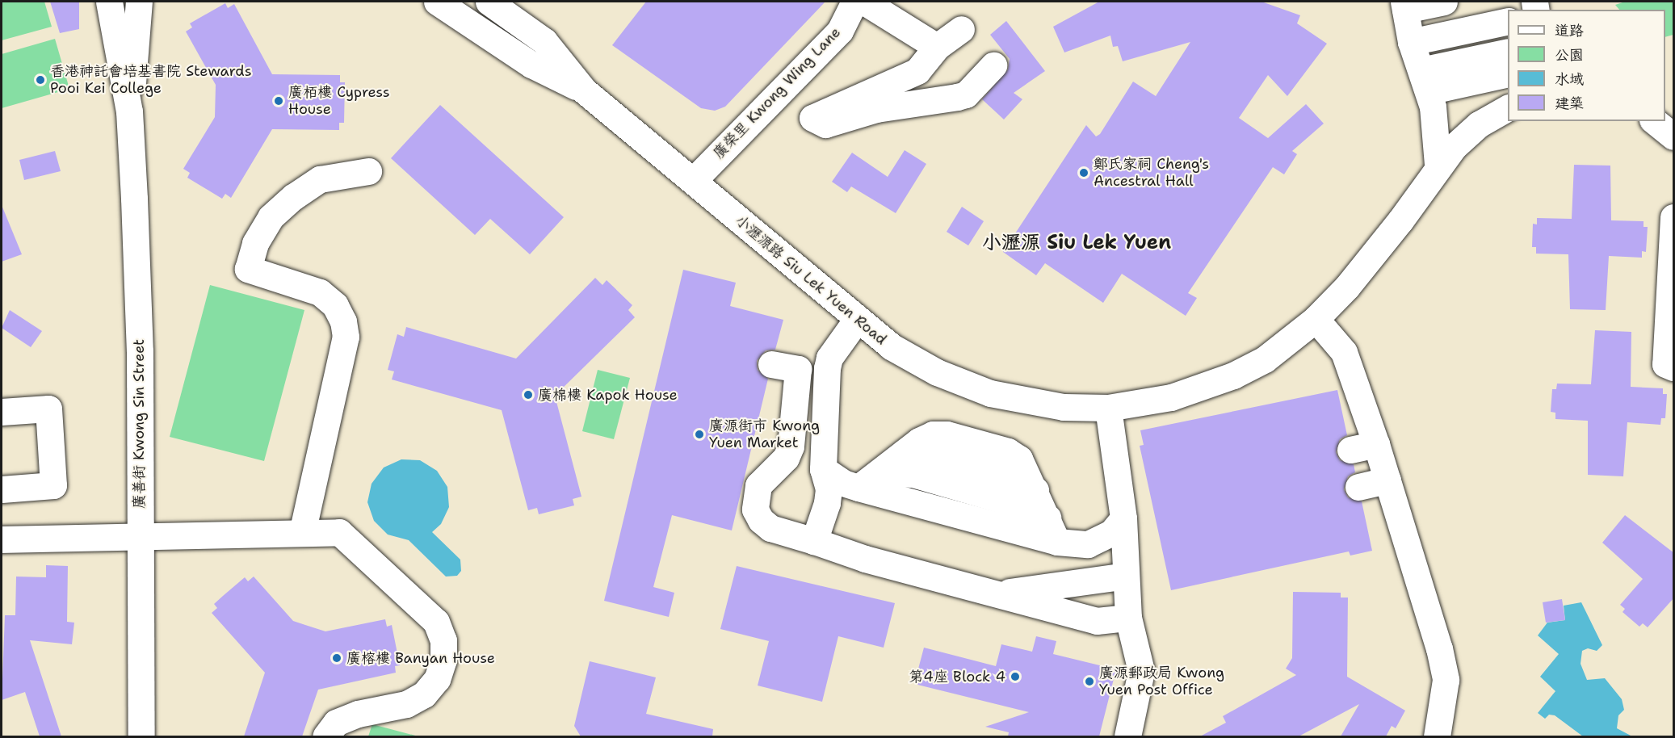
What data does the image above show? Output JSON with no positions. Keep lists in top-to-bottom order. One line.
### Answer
{"streets":{"street":["廣榮里 Kwong Wing Lane","小瀝源路 Siu Lek Yuen Road","廣善街 Kwong Sin Street"]},"crossings":[["廣榮里 Kwong Wing Lane","小瀝源路 Siu Lek Yuen Road"]],"districts":["小瀝源 Siu Lek Yuen"],"places":["香港神託會培基書院 Stewards Pooi Kei College","廣栢樓 Cypress House","鄭氏家祠 Cheng's Ancestral Hall","廣棉樓 Kapok House","廣源街市 Kwong Yuen Market","廣榕樓 Banyan House","第4座 Block 4","廣源郵政局 Kwong Yuen Post Office"],"legend":["道路","公園","水域","建築"]}
